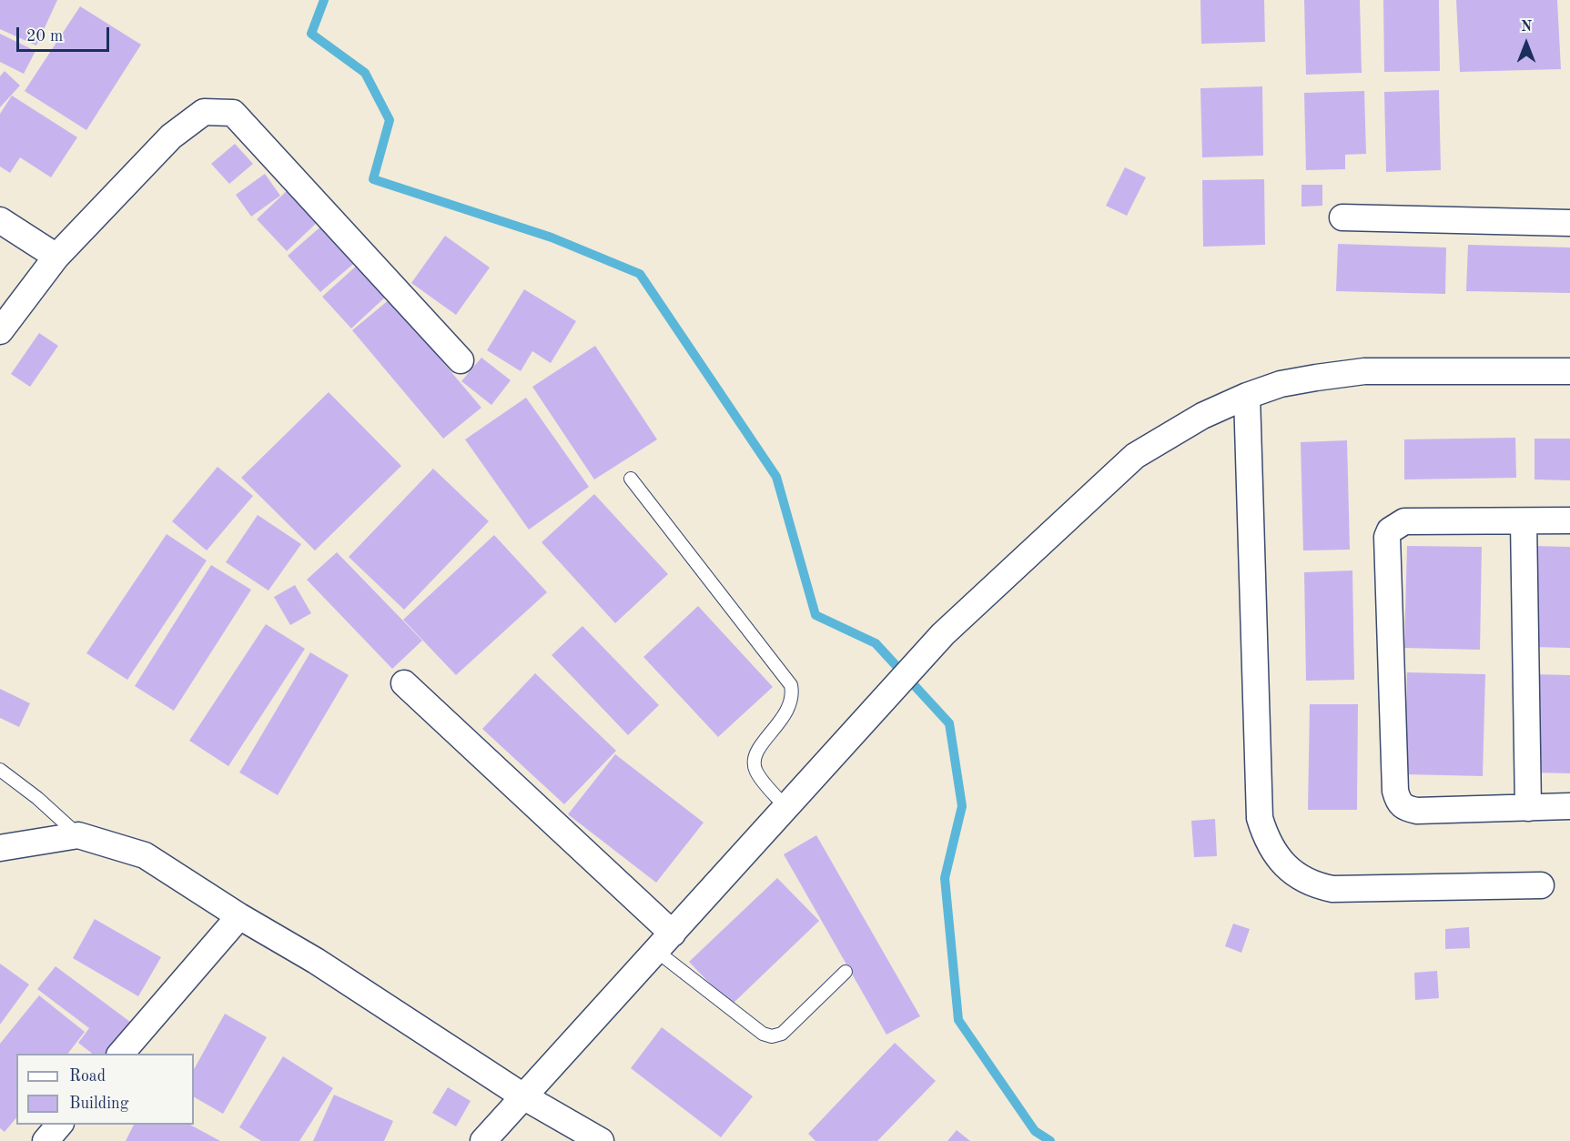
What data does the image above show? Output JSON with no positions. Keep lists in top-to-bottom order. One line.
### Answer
{"legend":["Road","Building"],"scale_bar":"20 m","north":"top"}
